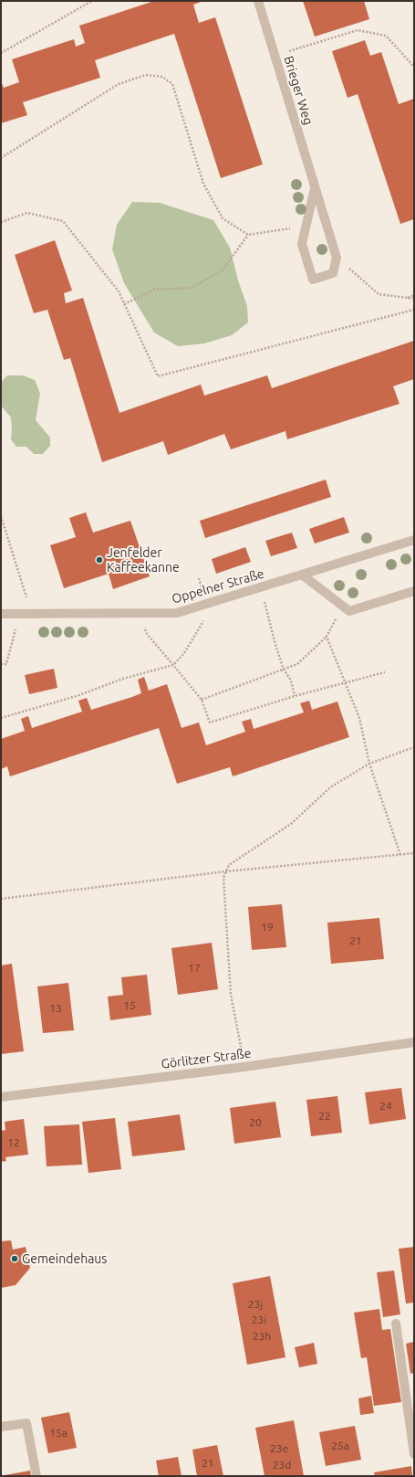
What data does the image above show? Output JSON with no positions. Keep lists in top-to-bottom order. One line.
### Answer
{"streets":{"street":["Brieger Weg","Oppelner Straße","Görlitzer Straße"]},"places":["Jenfelder Kaffeekanne","Gemeindehaus"],"house_numbers":["19","21","17","15","13","24","22","20","12","23j","23i","23h","15a","25a","23e","21","23d"]}
